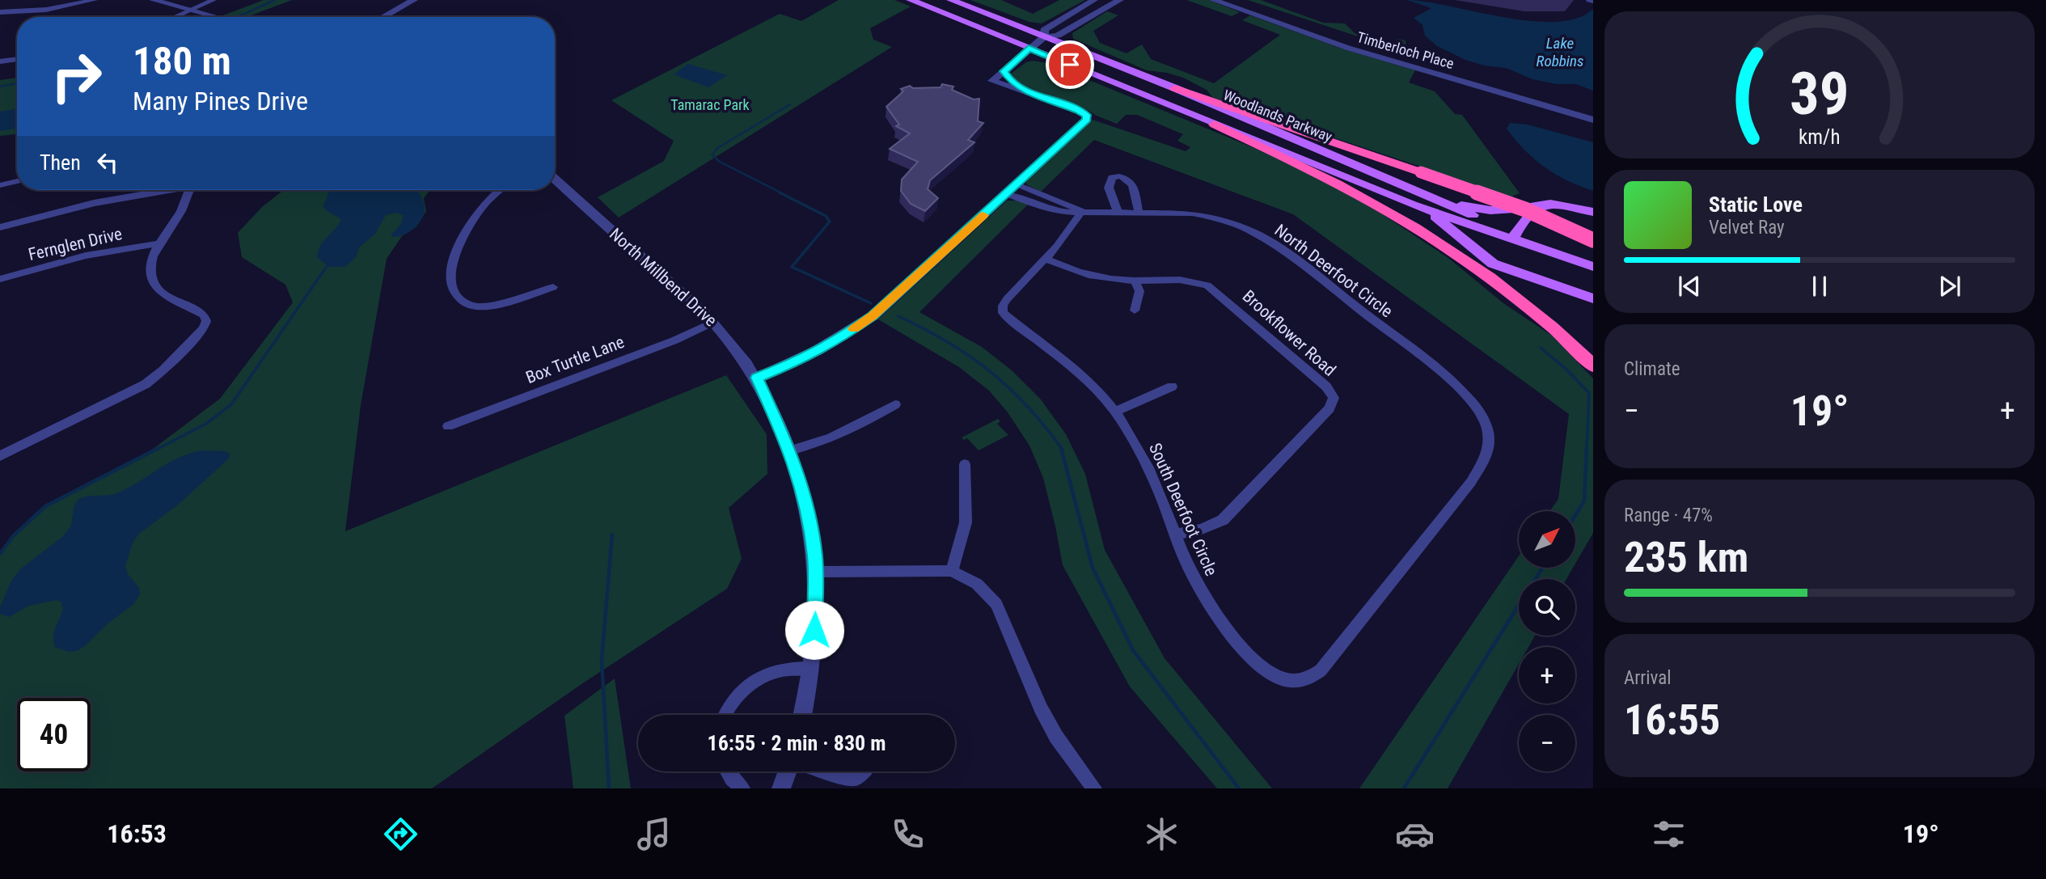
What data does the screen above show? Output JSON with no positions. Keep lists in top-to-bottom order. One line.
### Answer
{"streets":{"main road":["Woodlands Parkway"],"street":["Timberloch Place","Fernglen Drive","North Deerfoot Circle","North Millbend Drive","Brookflower Road","Box Turtle Lane","South Deerfoot Circle"]},"crossings":[["North Deerfoot Circle","South Deerfoot Circle"],["North Millbend Drive","Box Turtle Lane"],["Brookflower Road","South Deerfoot Circle"]],"water":["Lake Robbins"],"parks":["Tamarac Park"],"north":"top right","page":{"turn":["180 m","Many Pines Drive"],"then":"Then","song":["Static Love","Velvet Ray"],"tile":["Climate",["Range · 47%","235 km"],["Arrival","16:55"]],"heat":["−","19°","+"],"map_buttons":["+","−"],"limit":"40","trip":"16:55 · 2 min · 830 m","tabs":["16:53","19°"],"gauge":["39","km/h"]}}
